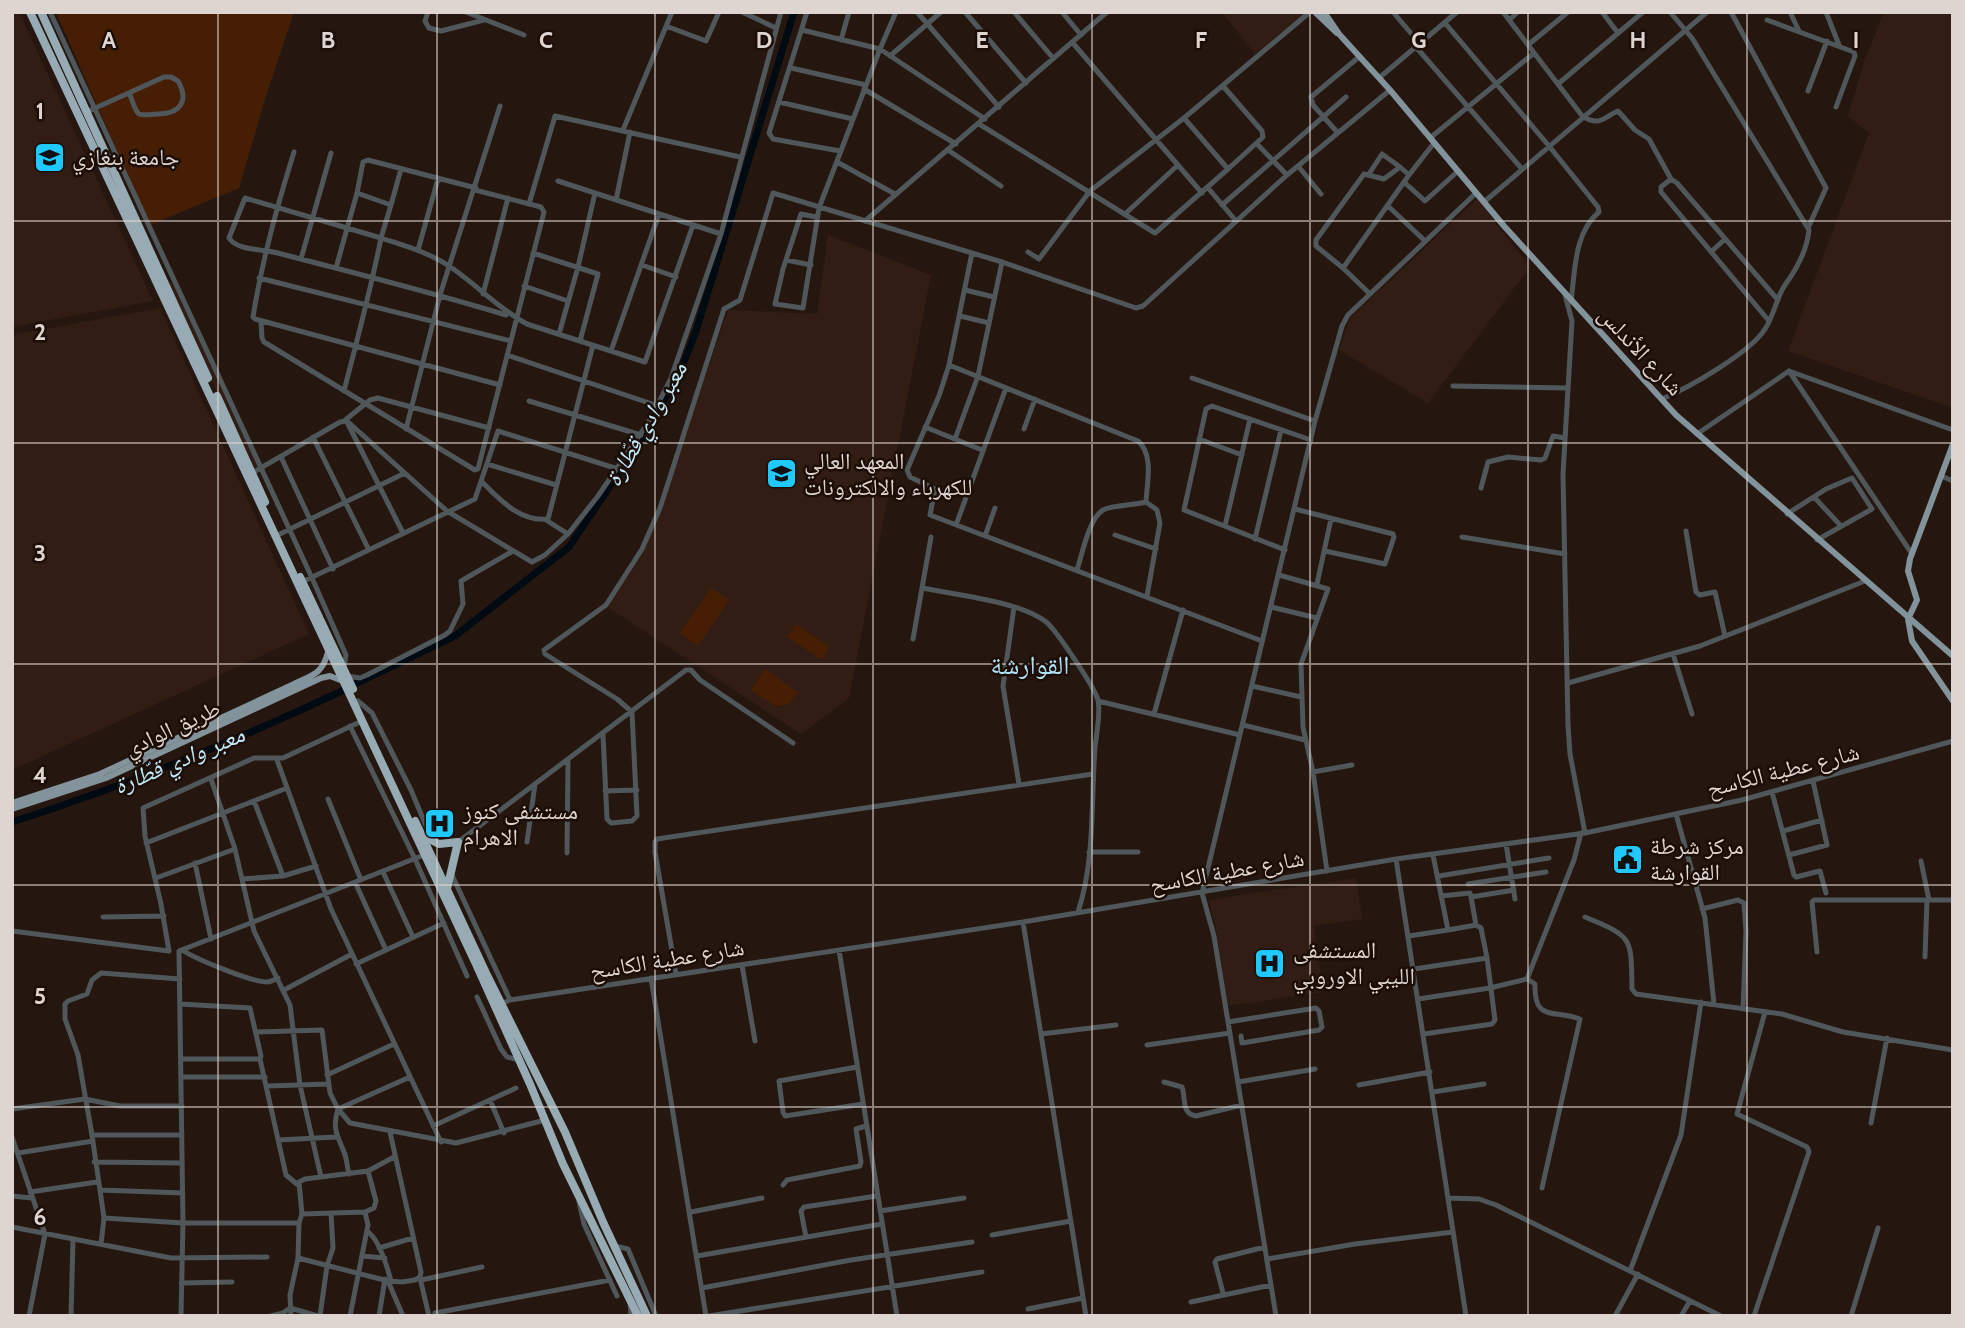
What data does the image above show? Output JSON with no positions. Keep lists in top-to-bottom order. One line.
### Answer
{"streets":{"main road":["شارع الأندلس","طريق الوادي"],"street":["شارع عطية الكاسح"]},"districts":["القوارشة"],"water":["معبر وادي قطّارة"],"places":{"school or university":["جامعة بنغازي","المعهد العالي للكهرباء والالكترونات"],"hospital":["مستشفى كنوز الاهرام","المستشفی الليبي الاوروبي"],"public building":["مركز شرطة القوارشة"]},"grid":{"columns":["A","B","C","D","E","F","G","H","I"],"rows":["1","2","3","4","5","6"]}}
